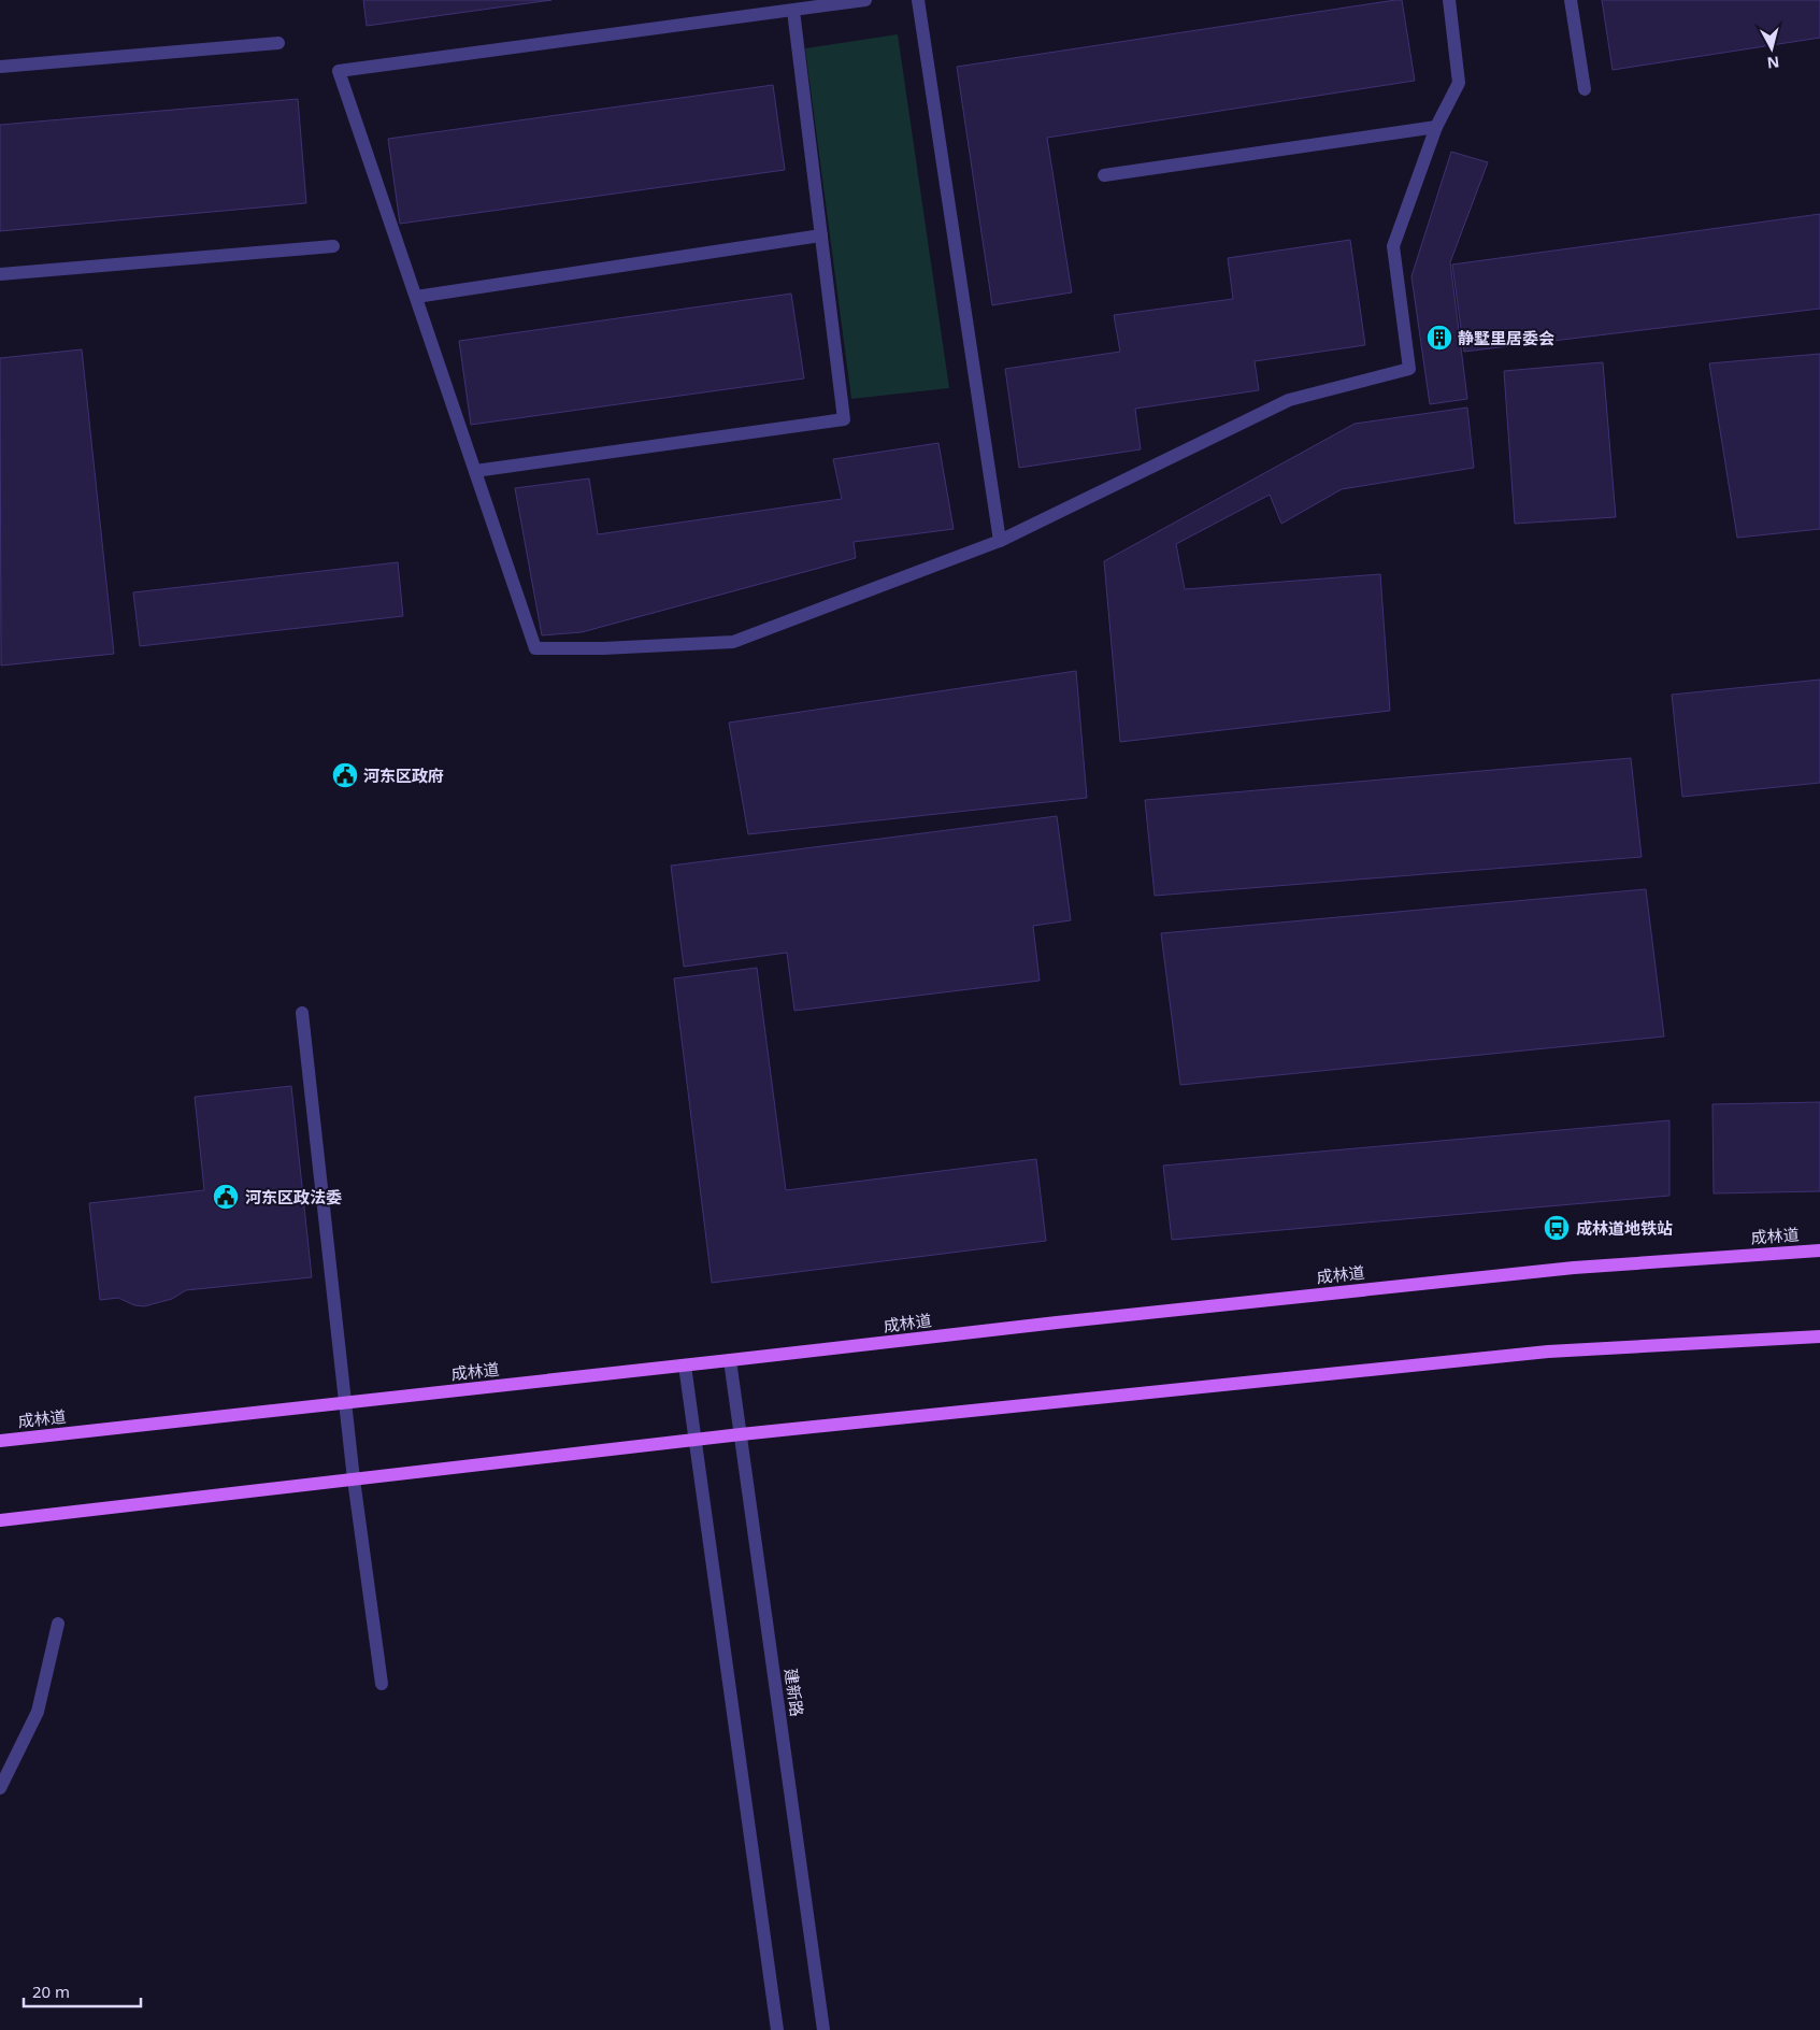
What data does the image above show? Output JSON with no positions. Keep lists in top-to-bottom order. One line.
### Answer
{"streets":{"main road":["成林道"],"street":["建新路"]},"crossings":[["成林道","建新路"]],"places":{"building":["静墅里居委会"],"public building":["河东区政府","河东区政法委"],"bus stop":["成林道地铁站"]},"scale_bar":"20 m","north":"bottom"}
